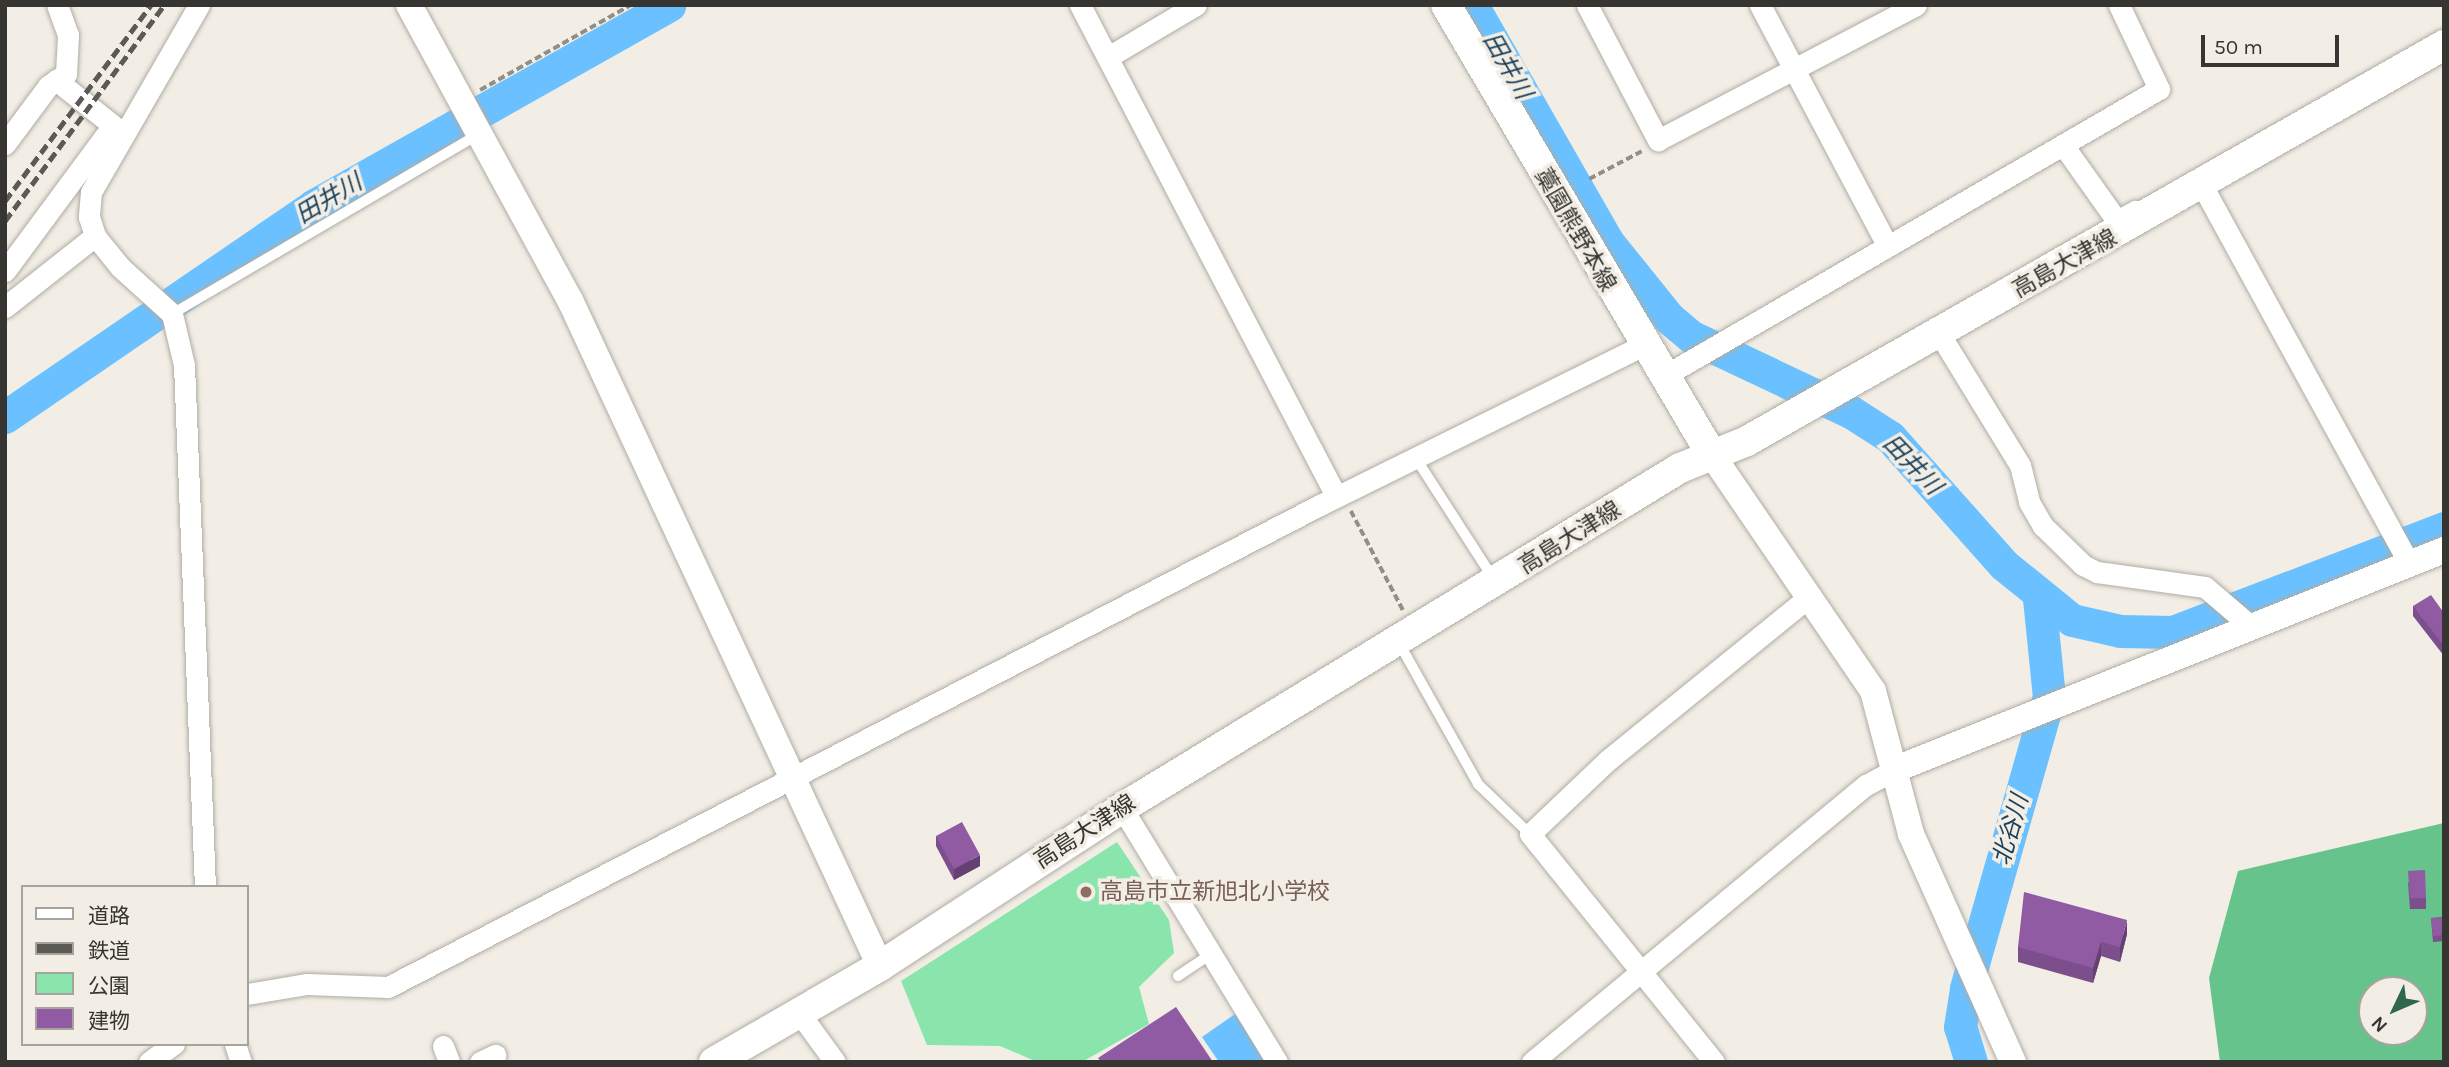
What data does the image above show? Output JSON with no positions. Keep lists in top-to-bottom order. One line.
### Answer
{"streets":{"main road":["藁園熊野本線","高島大津線"]},"crossings":[["藁園熊野本線","高島大津線"]],"water":["田井川","北谷川"],"places":["高島市立新旭北小学校"],"legend":["道路","鉄道","公園","建物"],"scale_bar":"50 m","north":"bottom left"}
